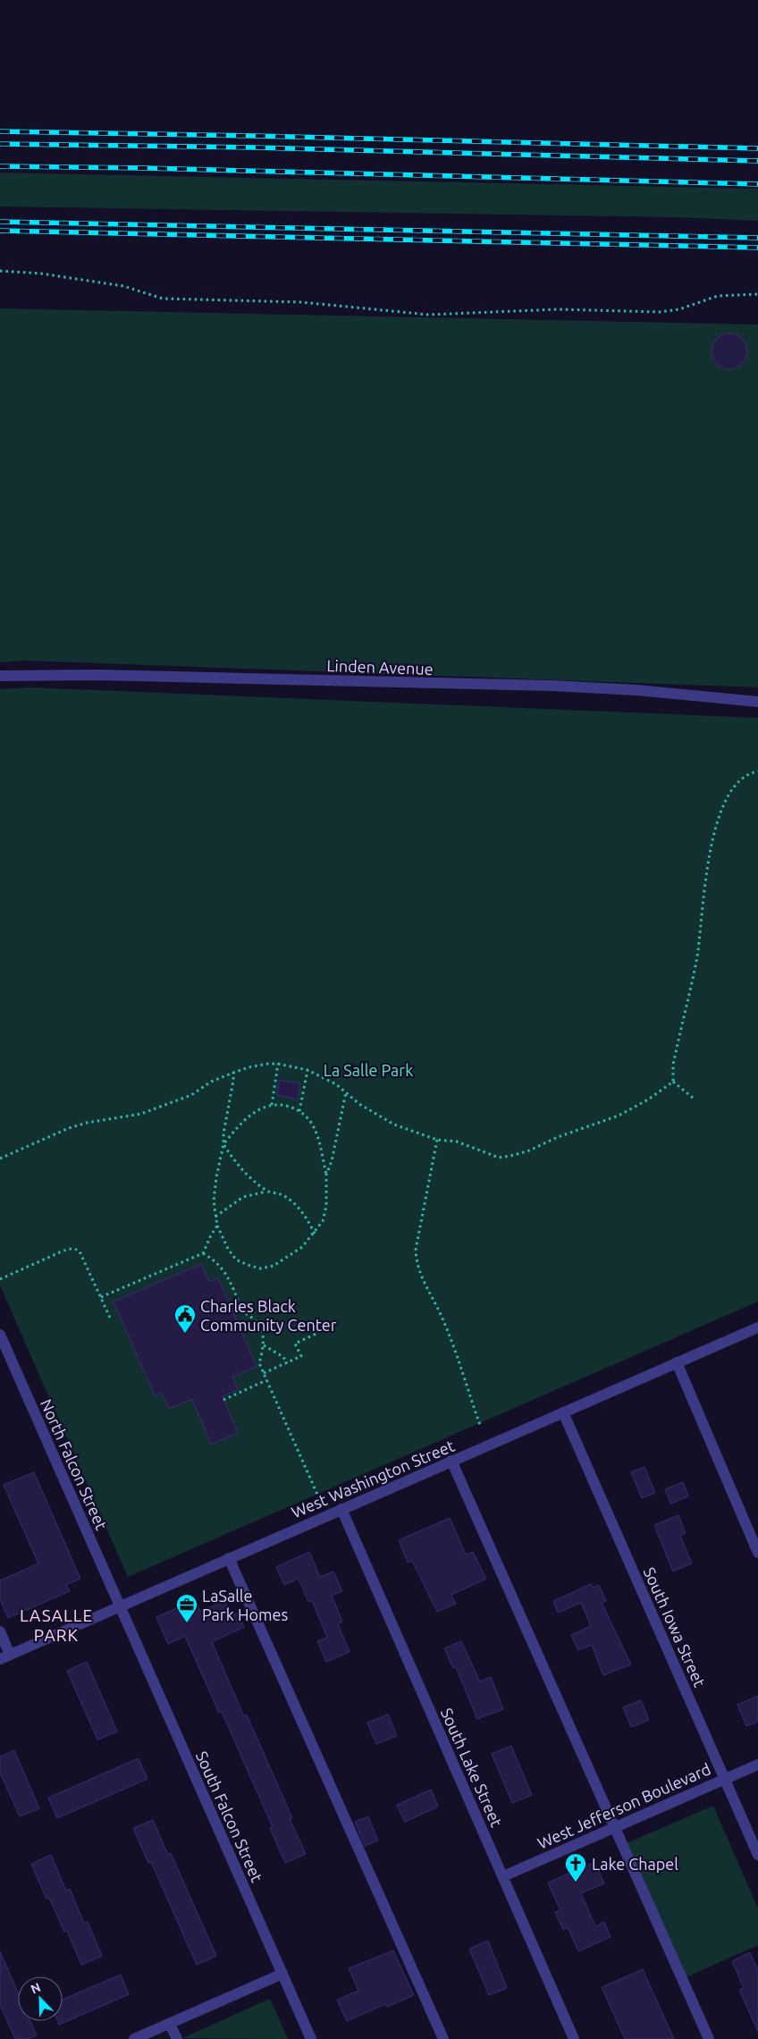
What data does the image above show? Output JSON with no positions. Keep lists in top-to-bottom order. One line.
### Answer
{"streets":{"street":["Linden Avenue","North Falcon Street","West Washington Street","South Iowa Street","South Lake Street","West Jefferson Boulevard","South Falcon Street"]},"crossings":[["North Falcon Street","West Washington Street"],["North Falcon Street","South Falcon Street"],["West Washington Street","South Iowa Street"],["West Washington Street","South Lake Street"],["West Washington Street","South Falcon Street"],["South Iowa Street","West Jefferson Boulevard"],["South Lake Street","West Jefferson Boulevard"]],"districts":["LASALLE PARK"],"parks":["La Salle Park"],"places":{"public building":["Charles Black Community Center"],"office":["LaSalle Park Homes"],"church":["Lake Chapel"]},"north":"top left"}
